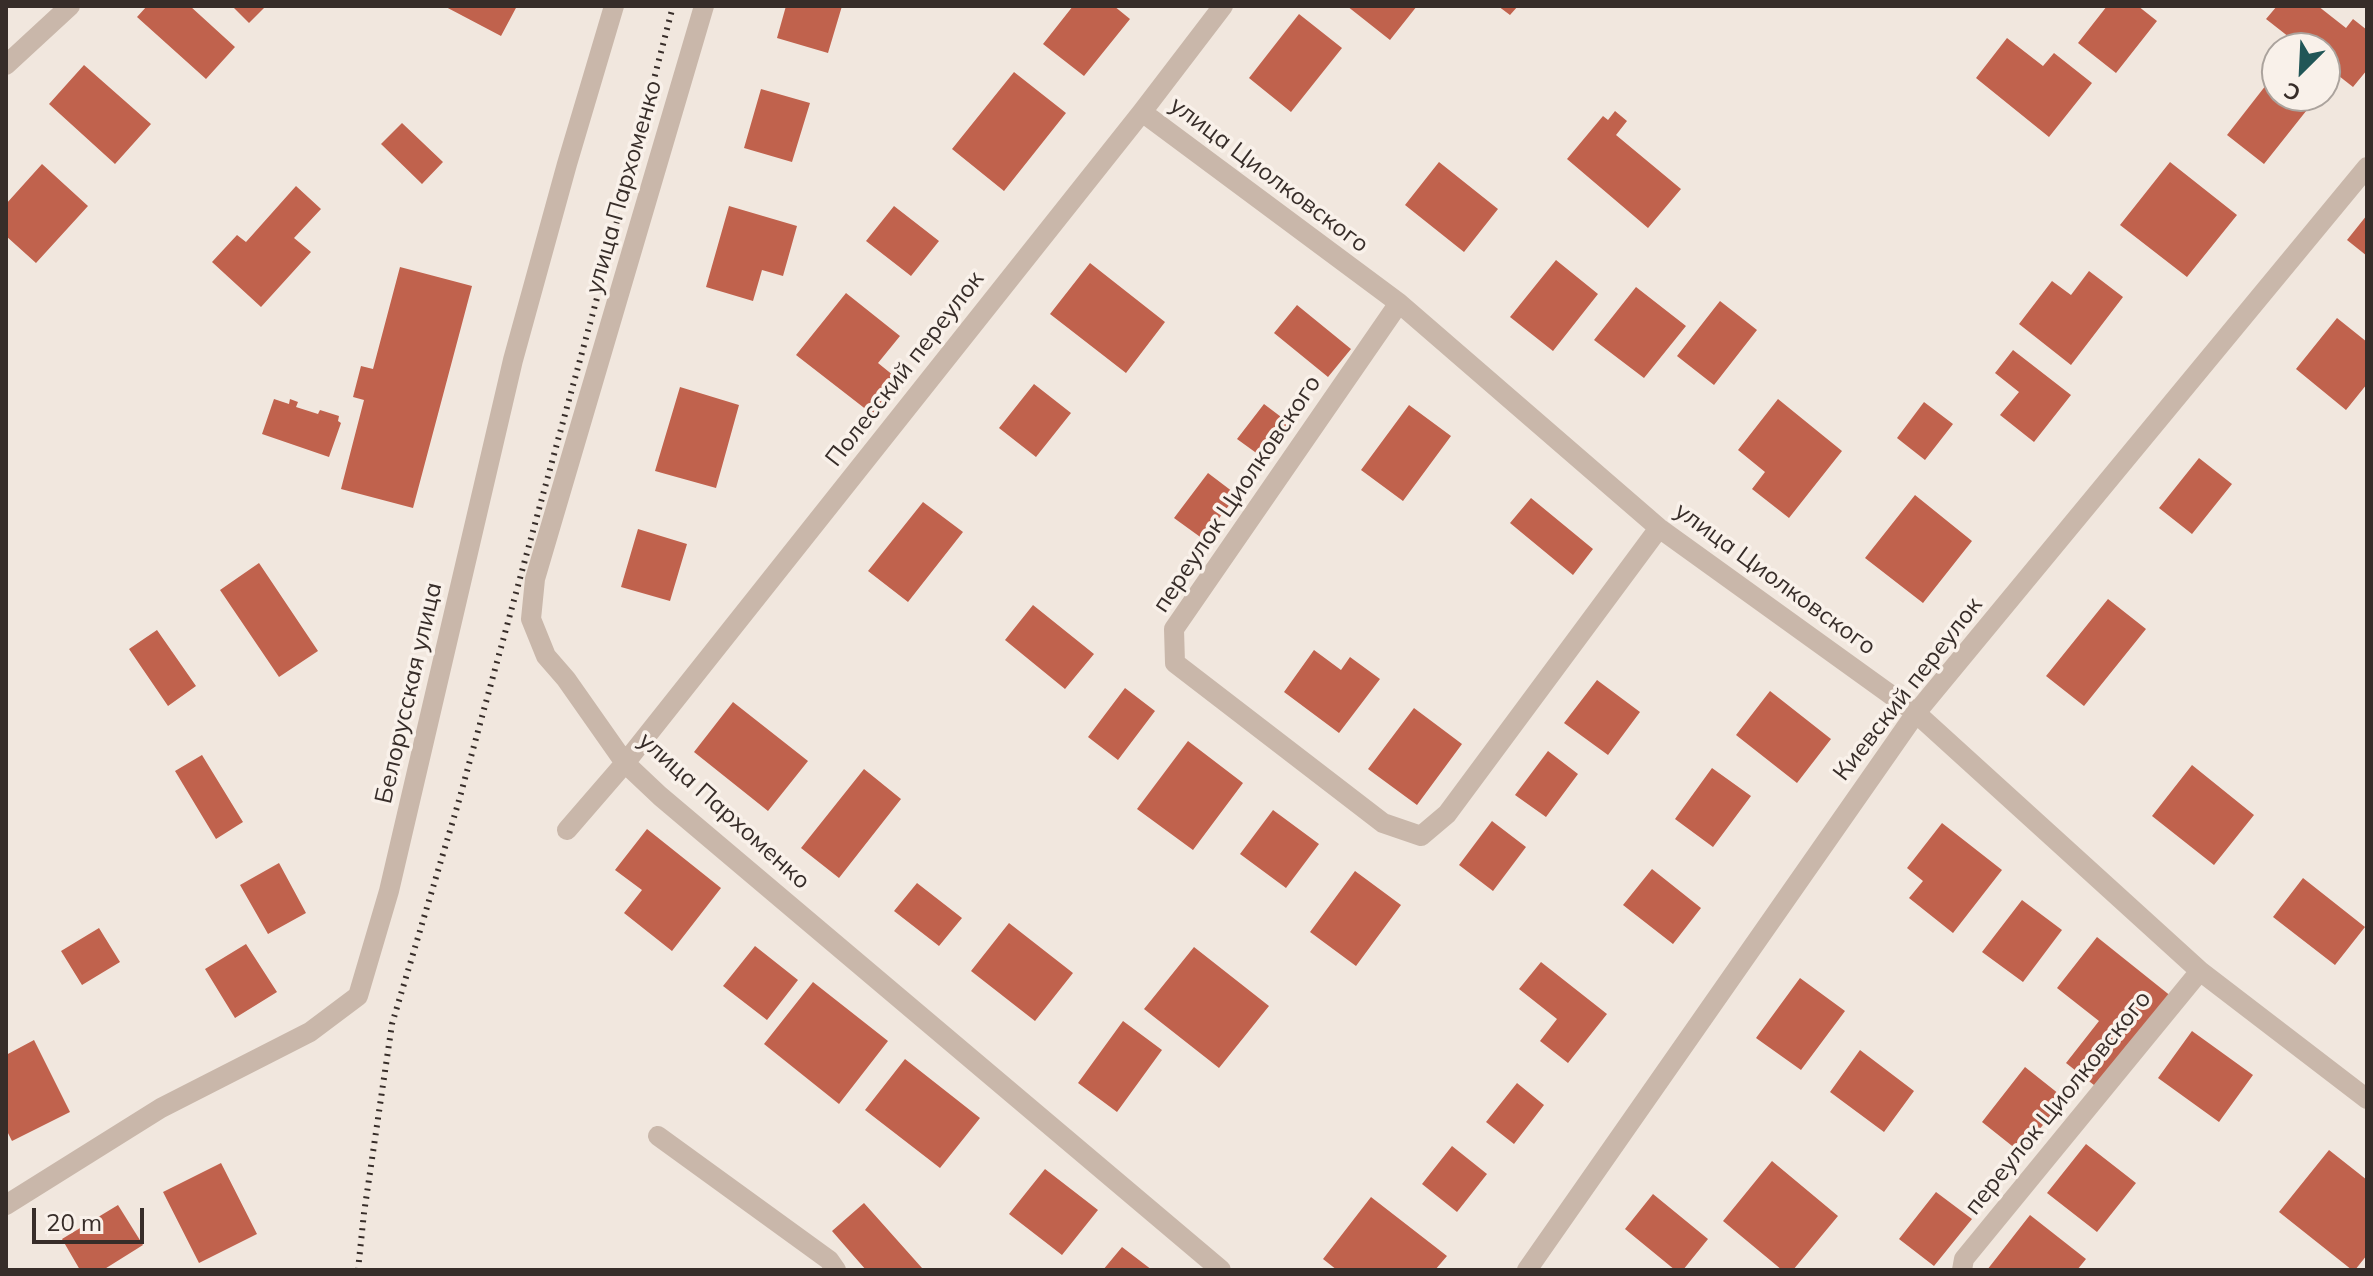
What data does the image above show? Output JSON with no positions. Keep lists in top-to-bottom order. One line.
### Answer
{"streets":{"street":["улица Циолковского","улица Пархоменко","Полесский переулок","переулок Циолковского","Киевский переулок","Белорусская улица"]},"crossings":[["улица Циолковского","Полесский переулок"],["улица Циолковского","переулок Циолковского"],["улица Циолковского","Киевский переулок"],["улица Пархоменко","Полесский переулок"]],"scale_bar":"20 m","north":"bottom left"}
